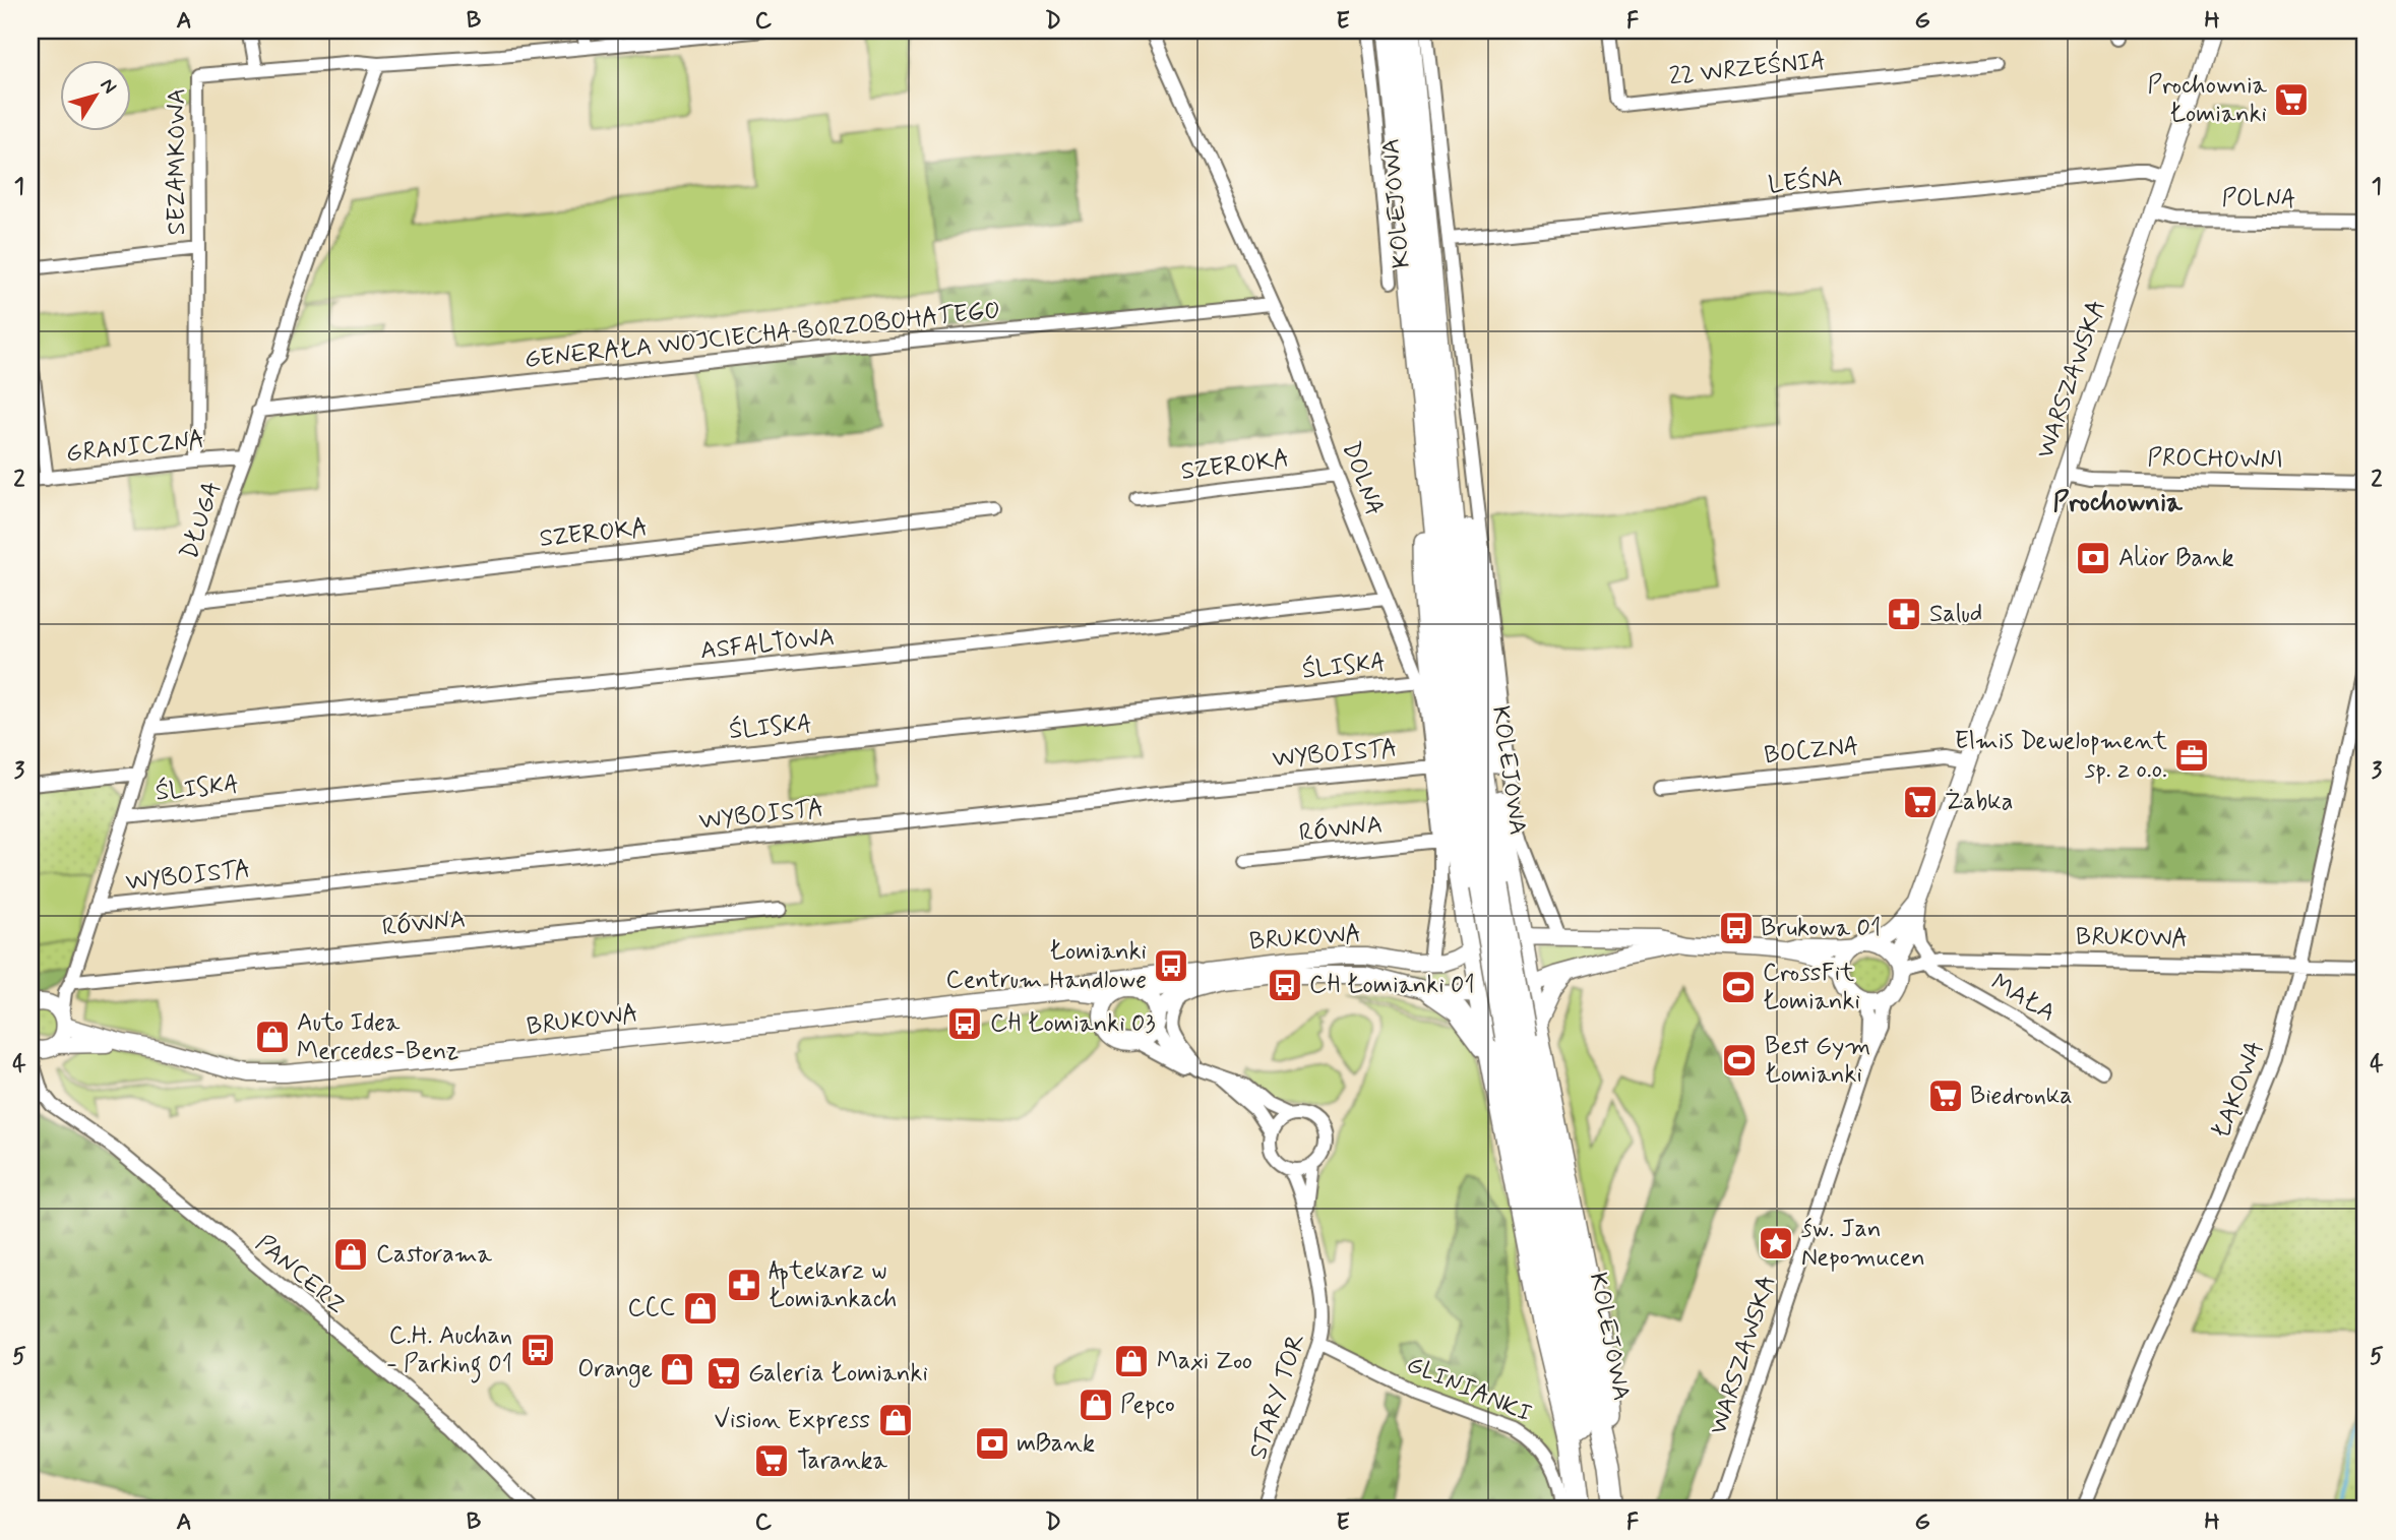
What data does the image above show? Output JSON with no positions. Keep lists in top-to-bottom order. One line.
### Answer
{"streets":{"highway":["KOLEJOWA"],"street":["22 WRZEŚNIA","SEZAMKOWA","LEŚNA","POLNA","GENERAŁA WOJCIECHA BORZOBOHATEGO","WARSZAWSKA","GRANICZNA","PROCHOWNI","SZEROKA","DOLNA","DŁUGA","ASFALTOWA","ŚLISKA","BOCZNA","WYBOISTA","RÓWNA","BRUKOWA","MAŁA","ŁĄKOWA","PANCERZ","GLINIANKI","STARY TOR"]},"crossings":[["LEŚNA","KOLEJOWA"],["LEŚNA","WARSZAWSKA"],["POLNA","WARSZAWSKA"],["GENERAŁA WOJCIECHA BORZOBOHATEGO","DOLNA"],["GENERAŁA WOJCIECHA BORZOBOHATEGO","DŁUGA"],["WARSZAWSKA","PROCHOWNI"],["WARSZAWSKA","BOCZNA"],["WARSZAWSKA","BRUKOWA"],["WARSZAWSKA","MAŁA"],["GRANICZNA","DŁUGA"],["SZEROKA","DOLNA"],["SZEROKA","DŁUGA"],["DOLNA","ASFALTOWA"],["DOLNA","ŚLISKA"],["DOLNA","WYBOISTA"],["DOLNA","RÓWNA"],["DOLNA","BRUKOWA"],["DŁUGA","ASFALTOWA"],["DŁUGA","ŚLISKA"],["DŁUGA","WYBOISTA"],["DŁUGA","RÓWNA"],["DŁUGA","BRUKOWA"],["BRUKOWA","MAŁA"],["BRUKOWA","ŁĄKOWA"],["GLINIANKI","STARY TOR"]],"districts":["Prochownia"],"places":{"supermarket":["Prochownia Łomianki","Żabka","Biedronka","Galeria Łomianki","Taranka"],"bank":["Alior Bank","mBank"],"pharmacy":["Salud","Aptekarz w Łomiankach"],"office":["Elmis Dewelopment sp. z o.o."],"bus stop":["Brukowa 01","Łomianki Centrum Handlowe","CH Łomianki 01","CH Łomianki 03","C.H. Auchan - Parking 01"],"sports":["CrossFit Łomianki","Best Gym Łomianki"],"shop":["Auto Idea Mercedes-Benz","Castorama","CCC","Maxi Zoo","Orange","Pepco","Vision Express"],"place":["św. Jan Nepomucen"]},"north":"top right","grid":{"columns":["A","B","C","D","E","F","G","H"],"rows":["1","2","3","4","5"]}}
